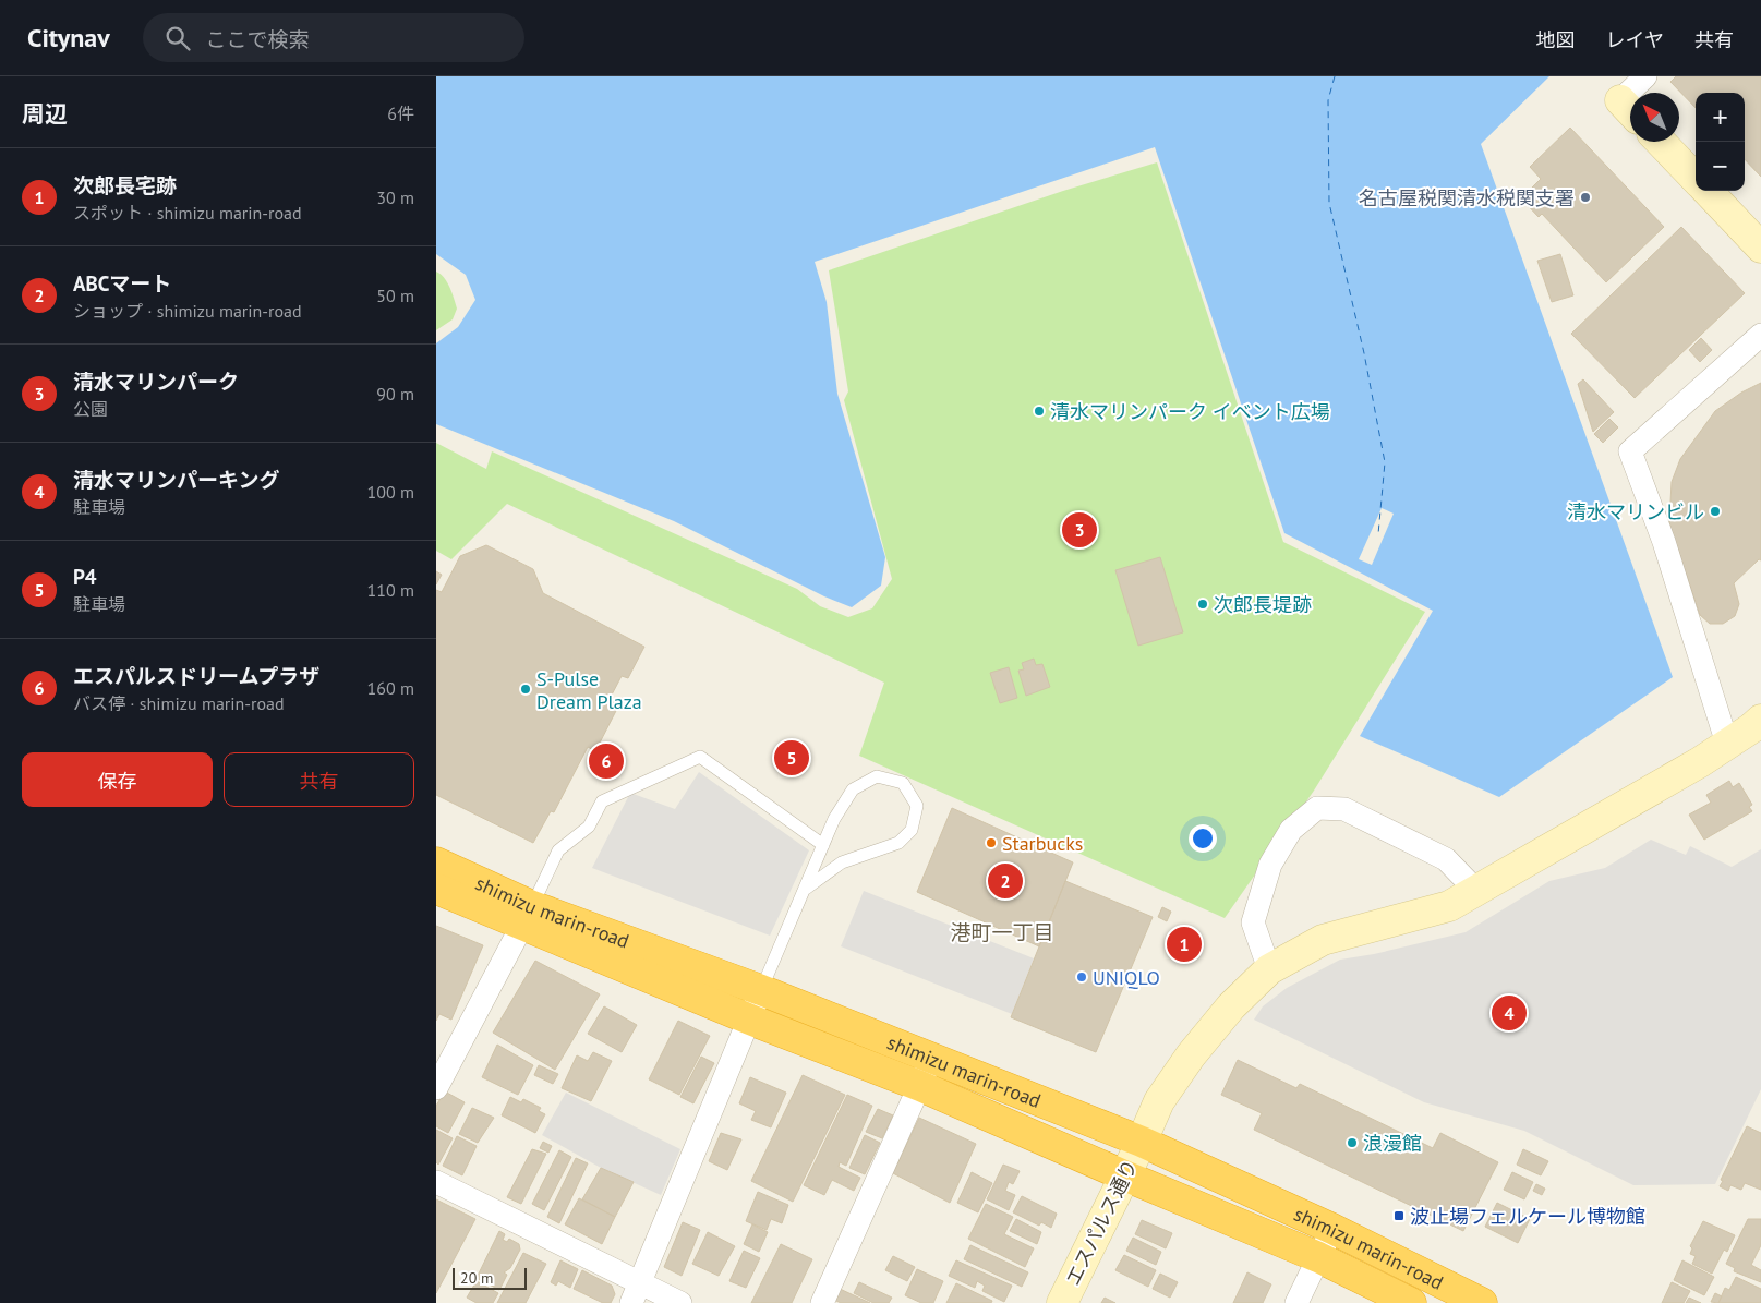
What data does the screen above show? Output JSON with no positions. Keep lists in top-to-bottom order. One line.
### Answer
{"streets":{"highway":["shimizu marin-road"],"street":["エスパルス通り"]},"crossings":[["shimizu marin-road","エスパルス通り"]],"districts":["港町一丁目"],"places":{"other":["名古屋税関清水税関支署","清水マリンパーク イベント広場","清水マリンビル","次郎長堤跡","S-Pulse Dream Plaza","Starbucks","UNIQLO","浪漫館"],"transit":["波止場フェルケール博物館"]},"scale_bar":"20 m","north":"top left","page":{"header":"Citynav","search":"ここで検索","nav":["地図","レイヤ","共有"],"heading":["周辺","6件"],"map_buttons":["+","−"],"list":[{"mark":"1","name":"次郎長宅跡","note":"スポット · shimizu marin-road","value":"30 m"},{"mark":"2","name":"ABCマート","note":"ショップ · shimizu marin-road","value":"50 m"},{"mark":"3","name":"清水マリンパーク","note":"公園","value":"90 m"},{"mark":"4","name":"清水マリンパーキング","note":"駐車場","value":"100 m"},{"mark":"5","name":"P4","note":"駐車場","value":"110 m"},{"mark":"6","name":"エスパルスドリームプラザ","note":"バス停 · shimizu marin-road","value":"160 m"}],"pins":["3","5","6","2","1","4"],"buttons":["保存","共有"],"scale":"20 m"}}
